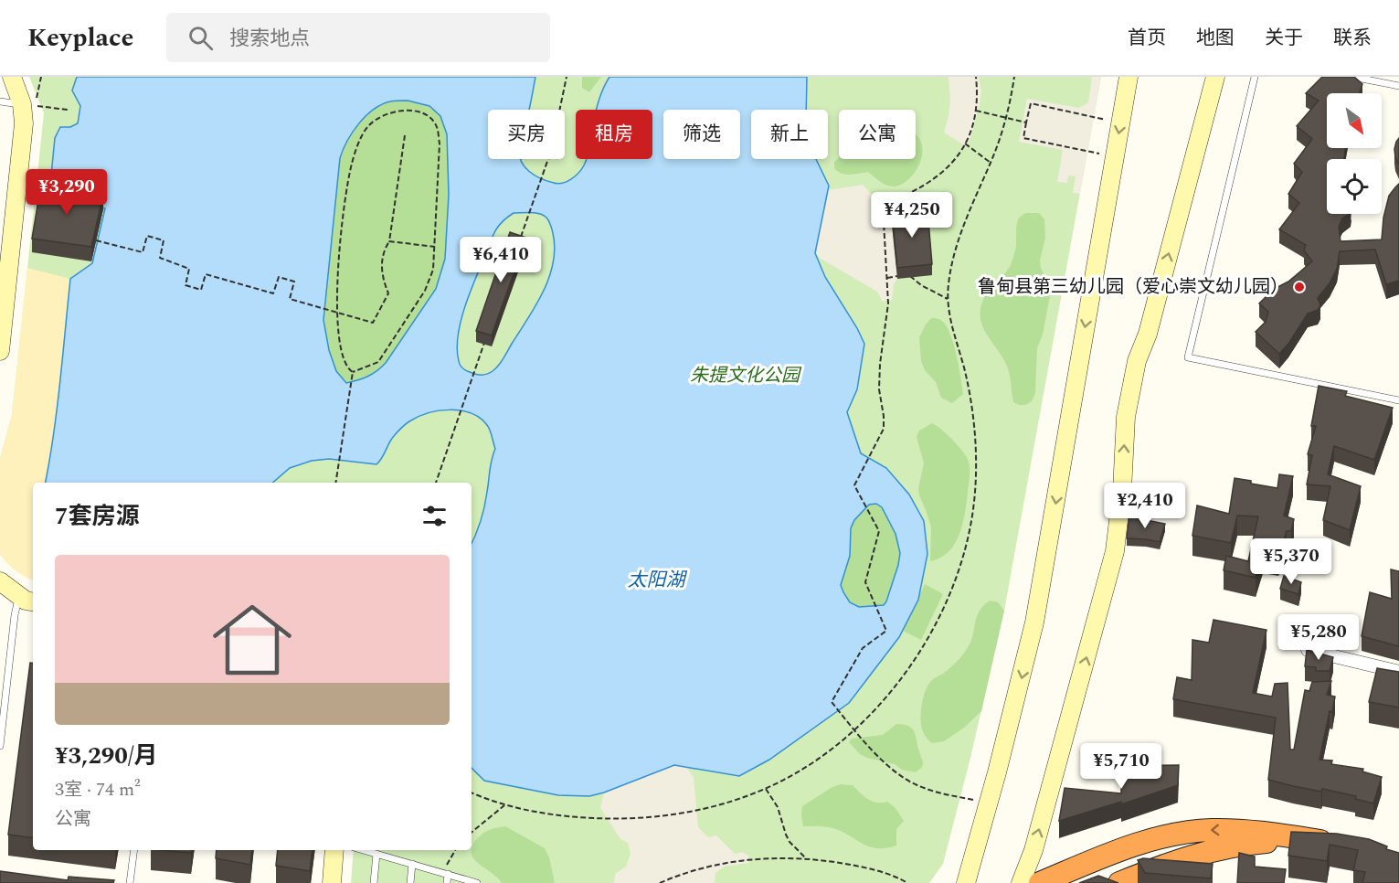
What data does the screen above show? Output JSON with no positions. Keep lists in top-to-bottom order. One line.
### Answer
{"water":["太阳湖"],"parks":["朱提文化公园"],"places":["鲁甸县第三幼儿园（爱心崇文幼儿园）"],"north":"bottom right","page":{"header":"Keyplace","search":"搜索地点","nav":["首页","地图","关于","联系"],"chip":["买房","租房","筛选","新上","公寓"],"price":["¥3,290","¥4,250","¥6,410","¥2,410","¥5,370","¥5,280","¥5,710"],"heading":"7套房源","list":[{"name":"¥3,290/月","note":"3室 · 74 m² · 公寓"}]}}
